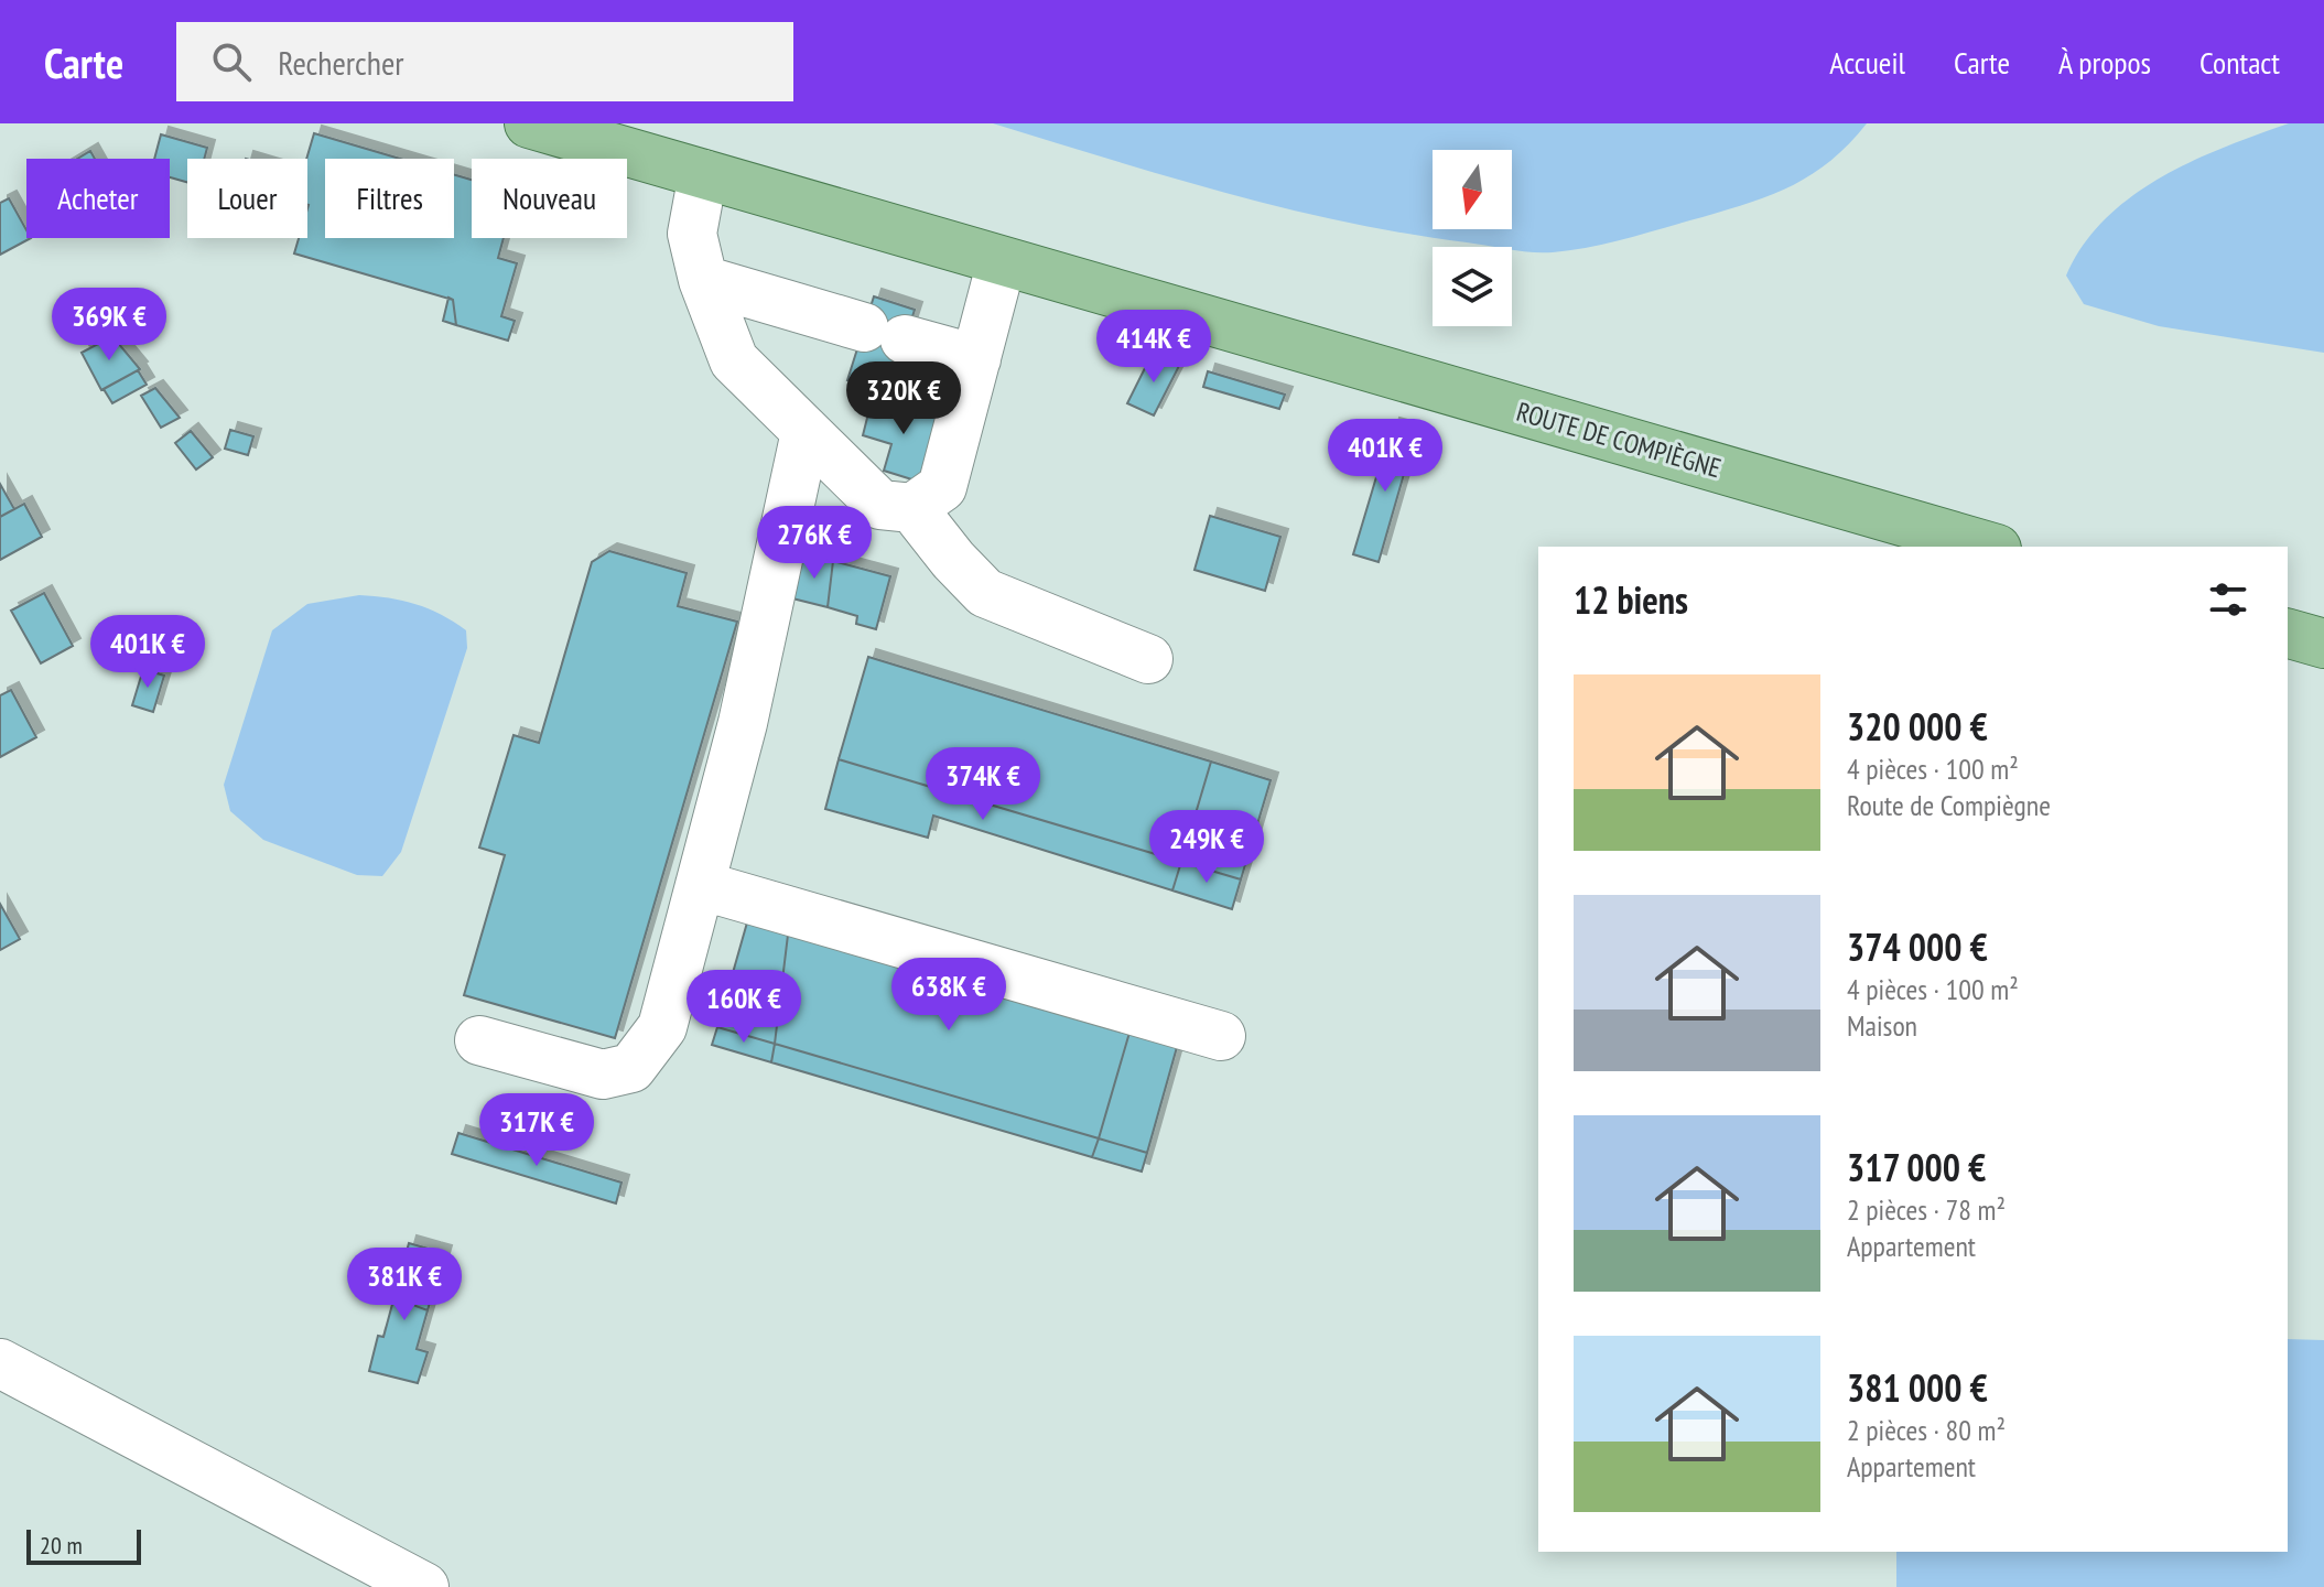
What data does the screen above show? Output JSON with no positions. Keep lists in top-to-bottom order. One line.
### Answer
{"streets":{"main road":["ROUTE DE COMPIÈGNE"]},"scale_bar":"20 m","north":"bottom","page":{"header":"Carte","search":"Rechercher","nav":["Accueil","Carte","À propos","Contact"],"chip":["Acheter","Louer","Filtres","Nouveau"],"price":["369K €","414K €","320K €","401K €","276K €","401K €","374K €","249K €","638K €","160K €","317K €","381K €"],"heading":"12 biens","list":[{"name":"320 000 €","note":"4 pièces · 100 m² · Route de Compiègne"},{"name":"374 000 €","note":"4 pièces · 100 m² · Maison"},{"name":"317 000 €","note":"2 pièces · 78 m² · Appartement"},{"name":"381 000 €","note":"2 pièces · 80 m² · Appartement"}],"scale":"20 m"}}
